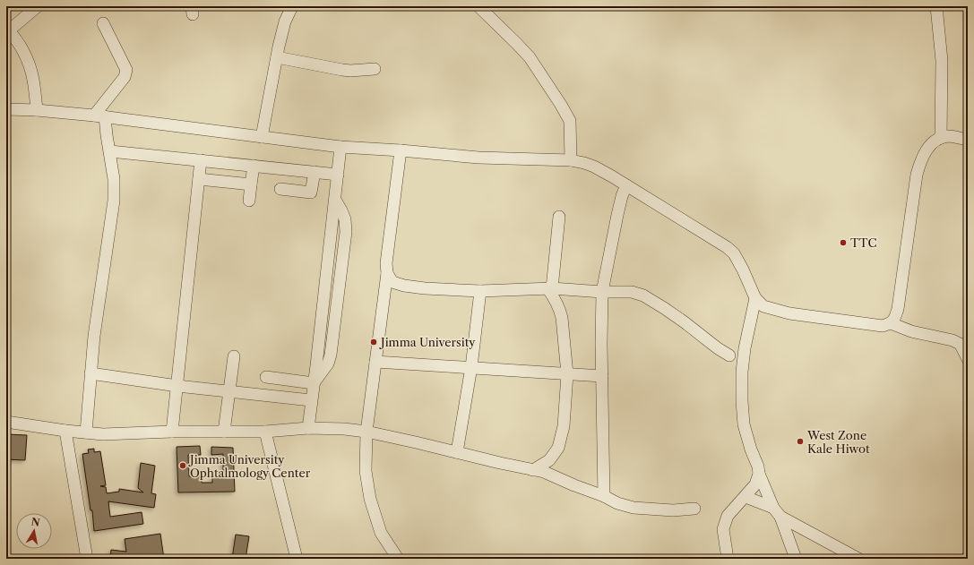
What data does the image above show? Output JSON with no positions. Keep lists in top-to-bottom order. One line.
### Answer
{"places":["TTC","Jimma University","West Zone Kale Hiwot","Jimma University Ophtalmology Center"],"north":"top"}
